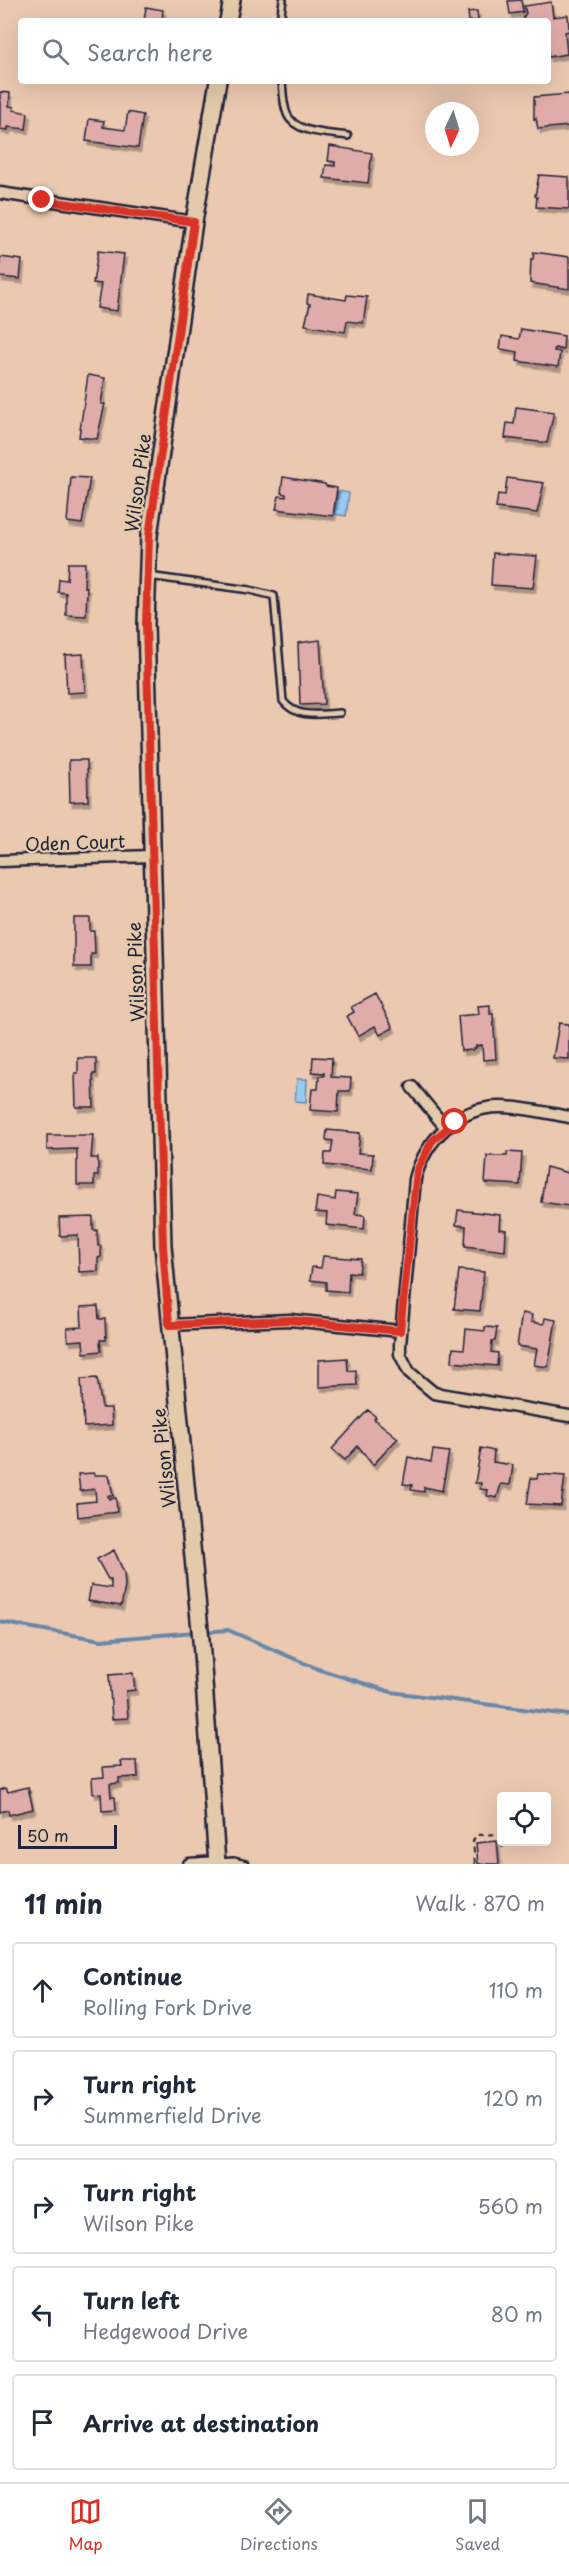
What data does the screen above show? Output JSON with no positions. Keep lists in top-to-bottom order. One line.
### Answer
{"streets":{"main road":["Wilson Pike"],"street":["Oden Court"]},"crossings":[["Wilson Pike","Oden Court"]],"scale_bar":"50 m","north":"bottom","page":{"search":"Search here","scale":"50 m","heading":["11 min","Walk · 870 m"],"list":[["Continue","Rolling Fork Drive","110 m"],["Turn right","Summerfield Drive","120 m"],["Turn right","Wilson Pike","560 m"],["Turn left","Hedgewood Drive","80 m"],"Arrive at destination"],"nav":["Map","Directions","Saved"]}}
